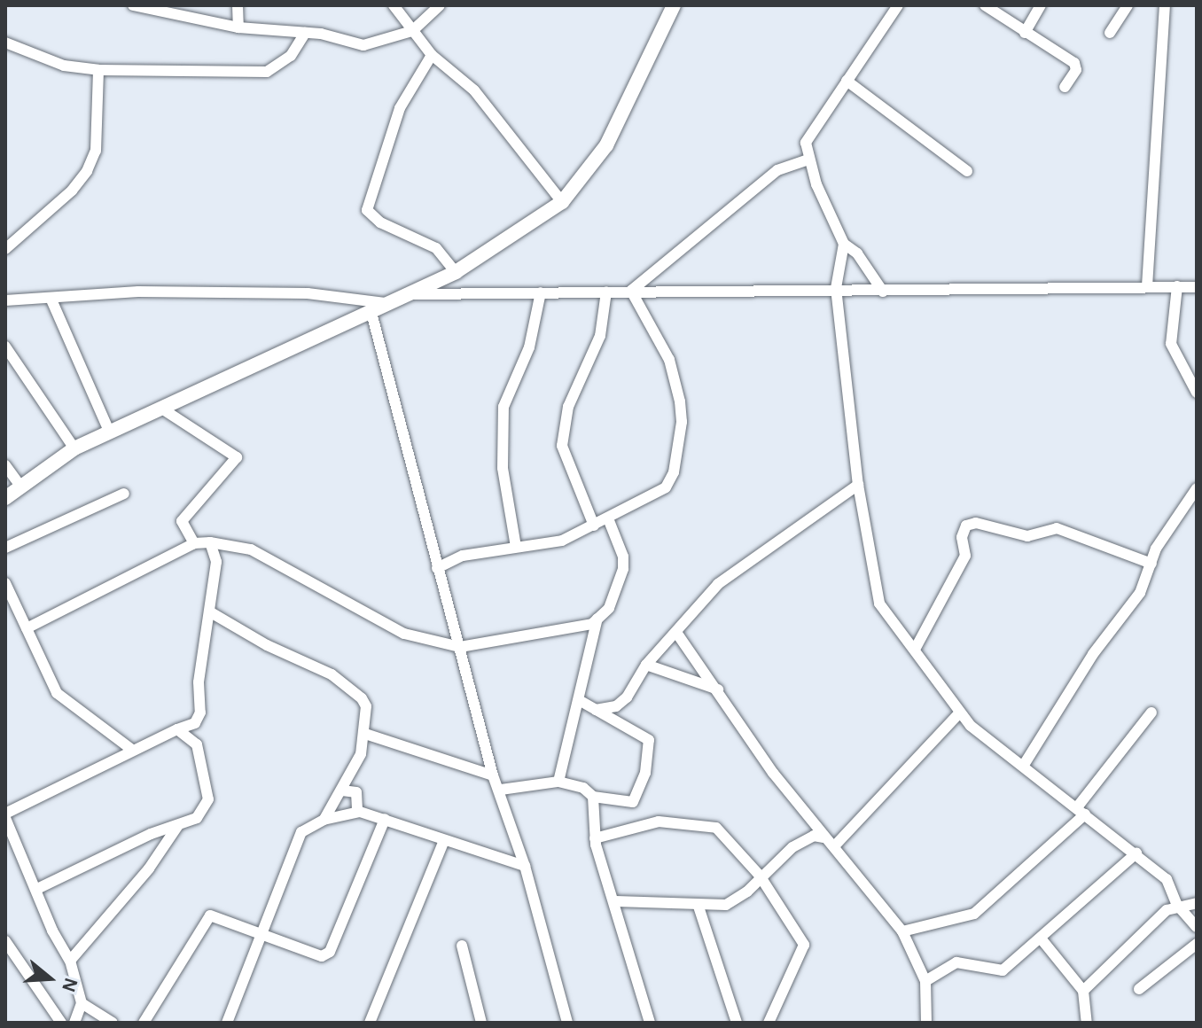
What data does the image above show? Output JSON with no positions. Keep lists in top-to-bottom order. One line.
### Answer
{"north":"right"}
